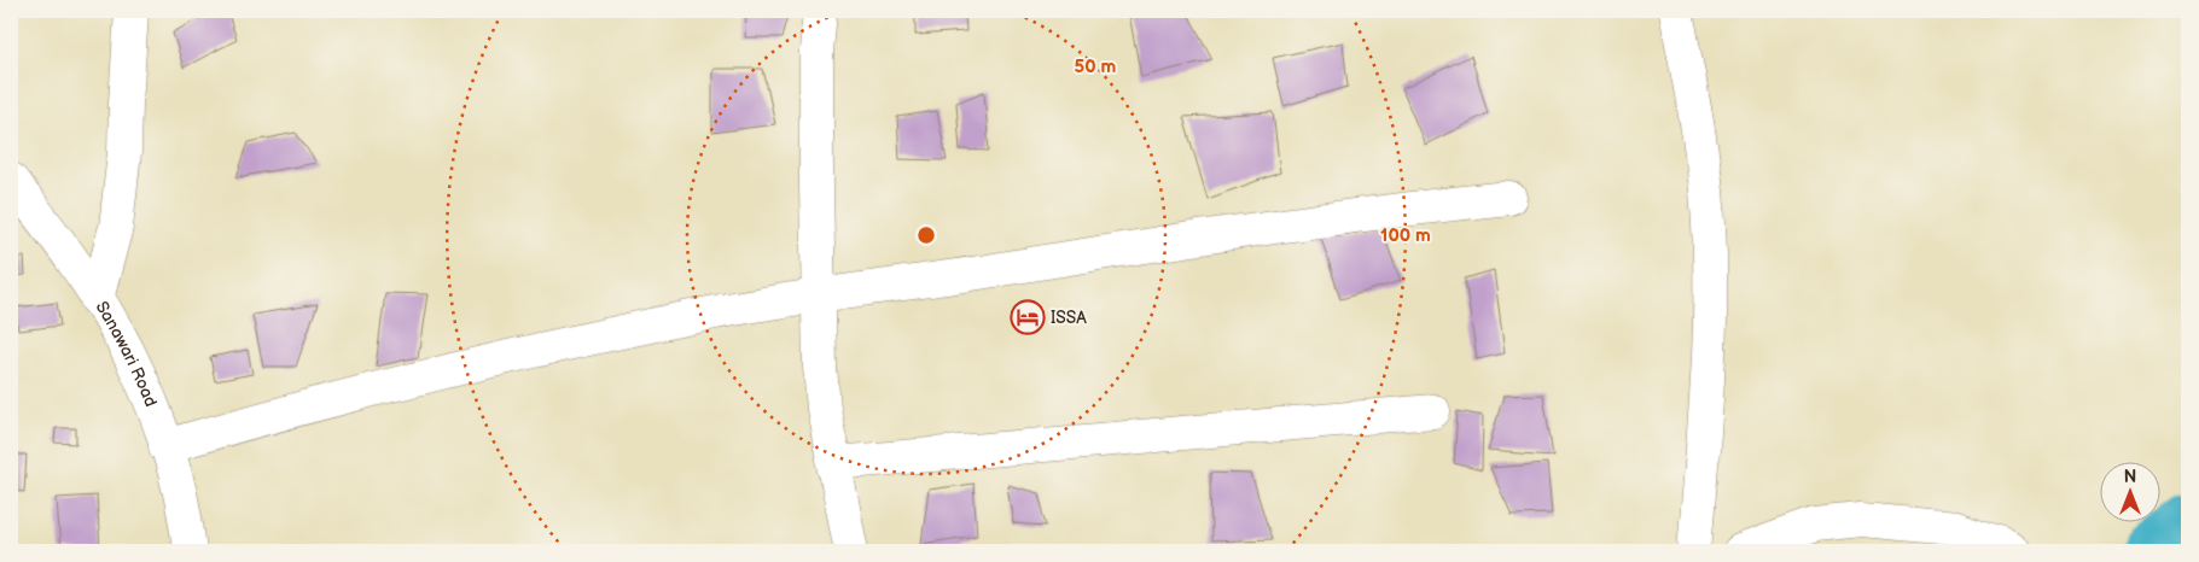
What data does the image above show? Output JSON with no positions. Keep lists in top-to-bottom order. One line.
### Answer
{"streets":{"street":["Sanawari Road"]},"places":{"hotel":["ISSA"]},"north":"top","rings":["50 m","100 m"]}
